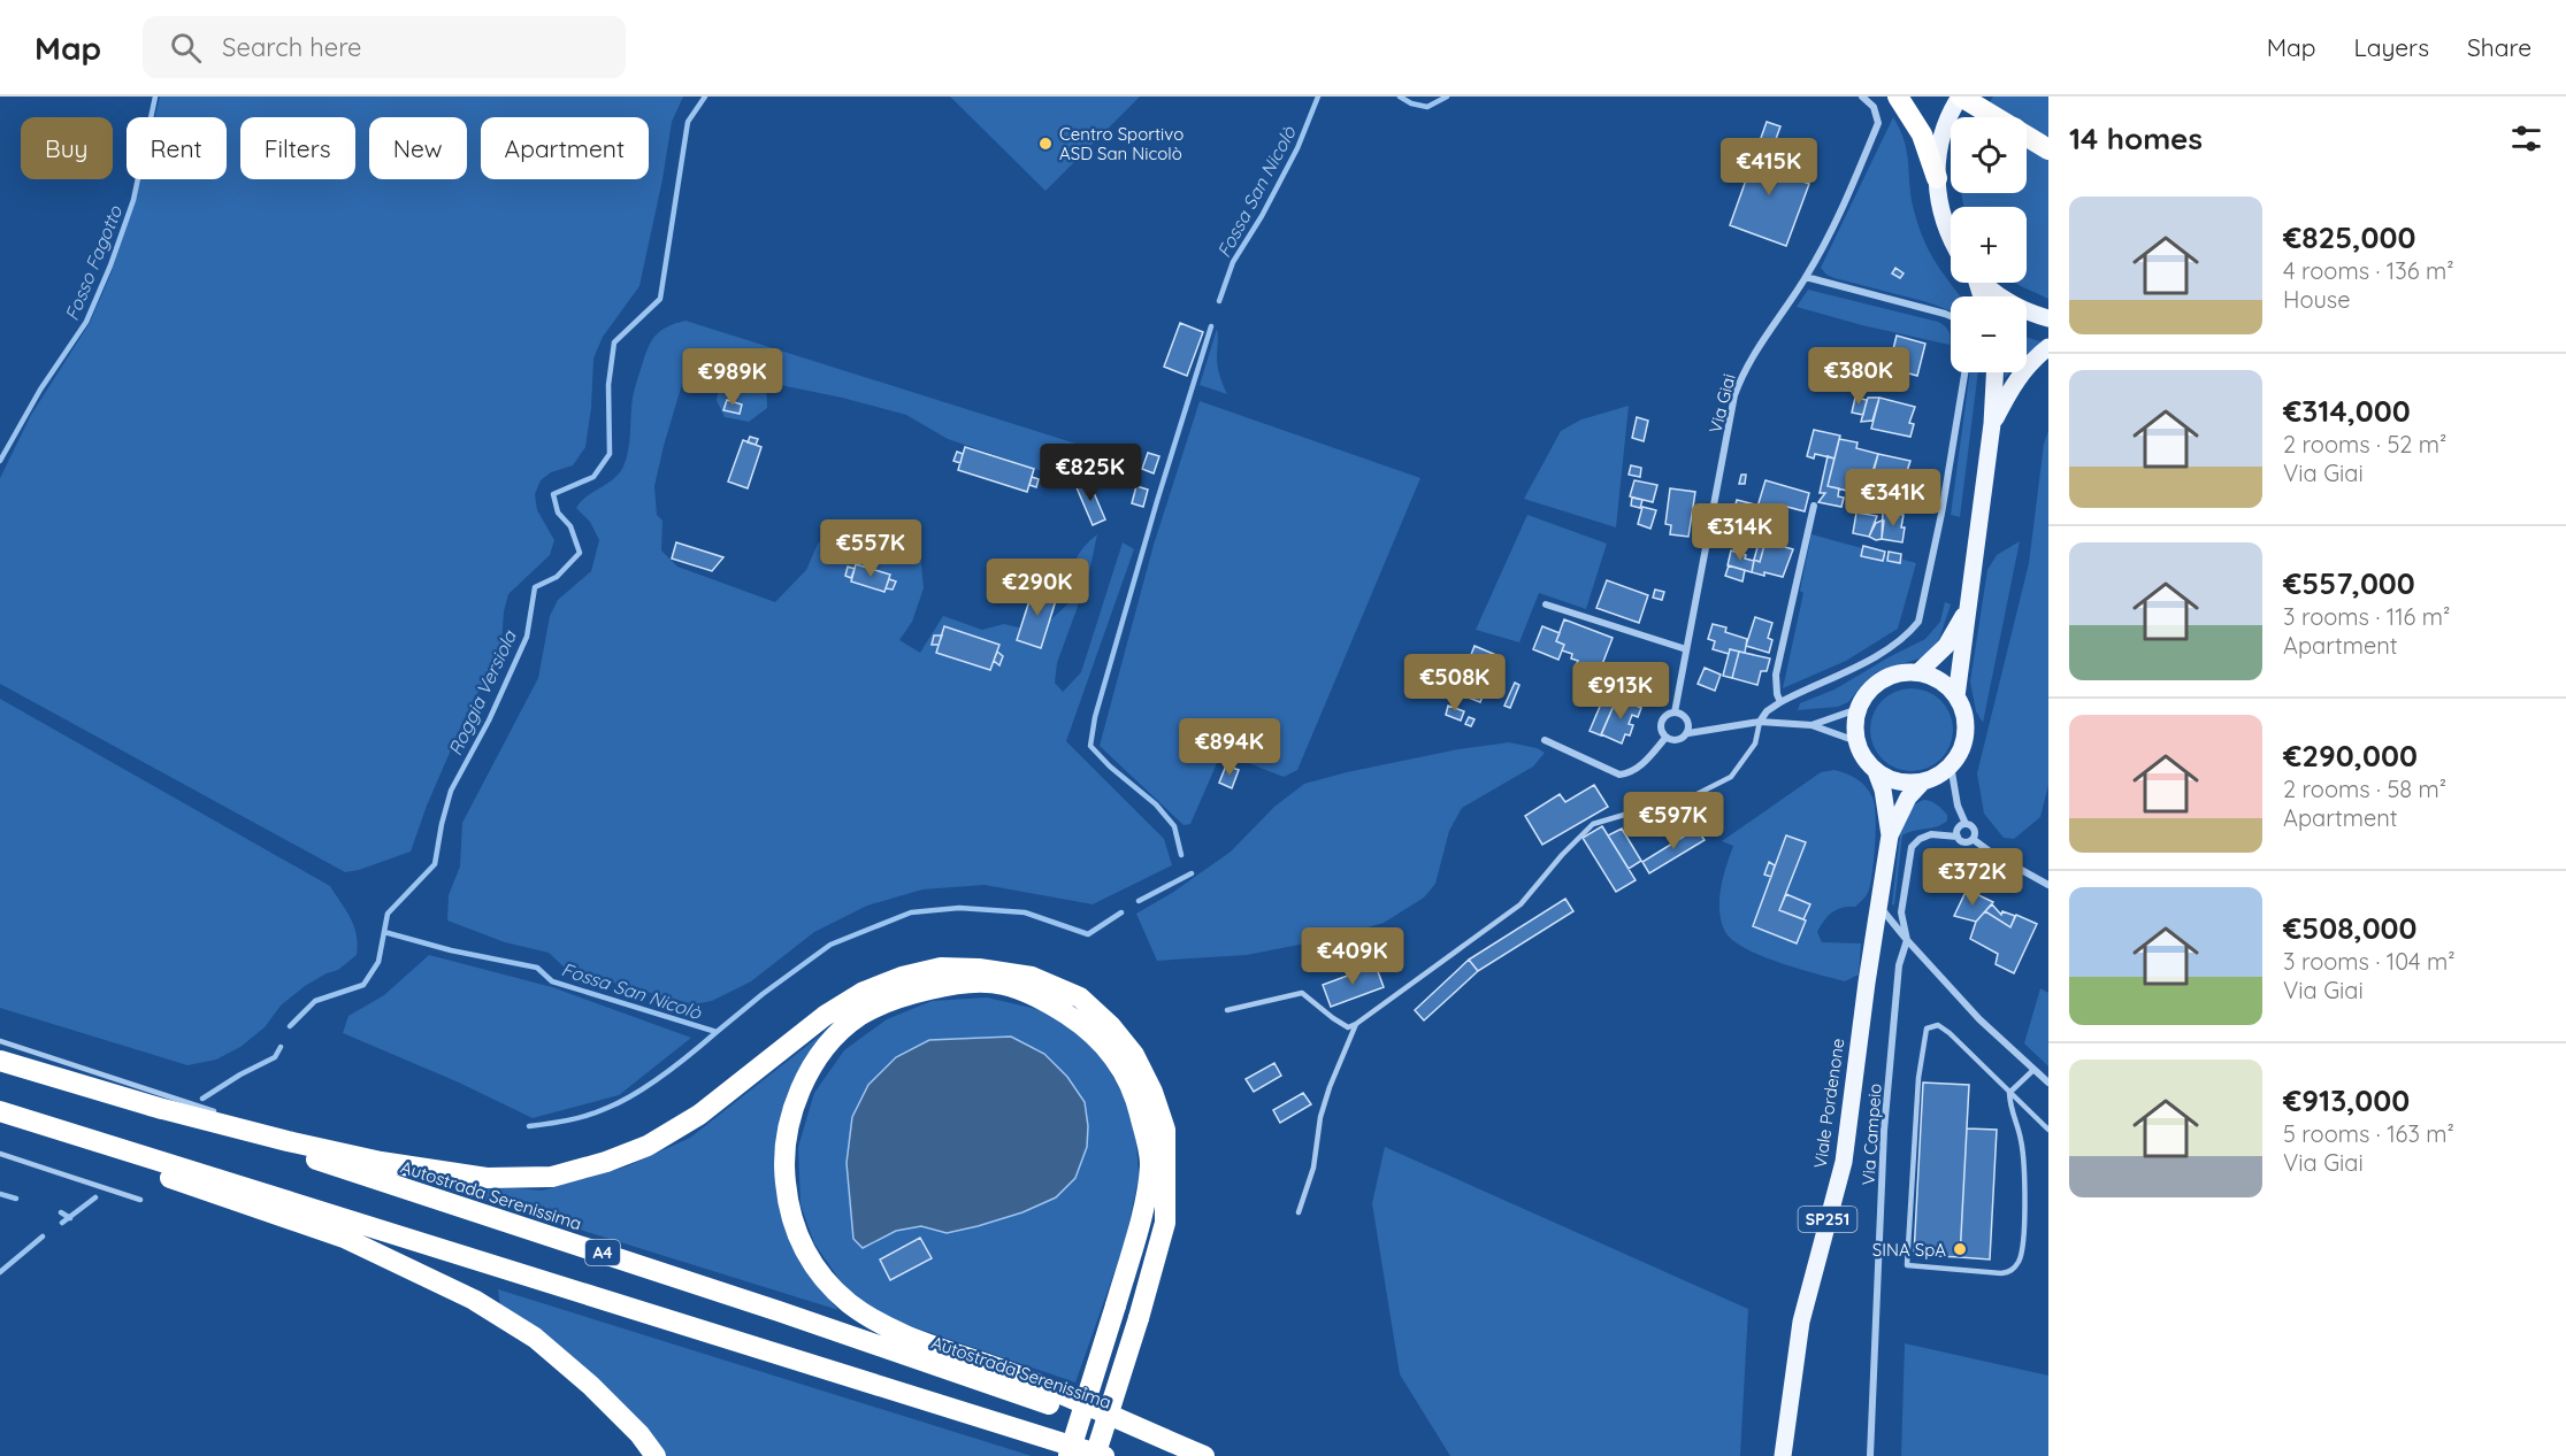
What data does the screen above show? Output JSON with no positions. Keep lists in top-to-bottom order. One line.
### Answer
{"streets":{"highway":["Autostrada Serenissima","A4"],"main road":["Viale Pordenone","SP251"],"street":["Via Giai","Via Campeio"]},"water":["Fossa San Nicolò","Fosso Fagotto","Roggia Versiola"],"places":["Centro Sportivo ASD San Nicolò","SINA SpA"],"page":{"header":"Map","search":"Search here","nav":["Map","Layers","Share"],"heading":"14 homes","map_buttons":["+","−"],"chip":["Buy","Rent","Filters","New","Apartment"],"price":["€415K","€380K","€989K","€825K","€341K","€314K","€557K","€290K","€508K","€913K","€894K","€597K","€372K","€409K"],"list":[{"name":"€825,000","note":"4 rooms · 136 m² · House"},{"name":"€314,000","note":"2 rooms · 52 m² · Via Giai"},{"name":"€557,000","note":"3 rooms · 116 m² · Apartment"},{"name":"€290,000","note":"2 rooms · 58 m² · Apartment"},{"name":"€508,000","note":"3 rooms · 104 m² · Via Giai"},{"name":"€913,000","note":"5 rooms · 163 m² · Via Giai"}]}}
